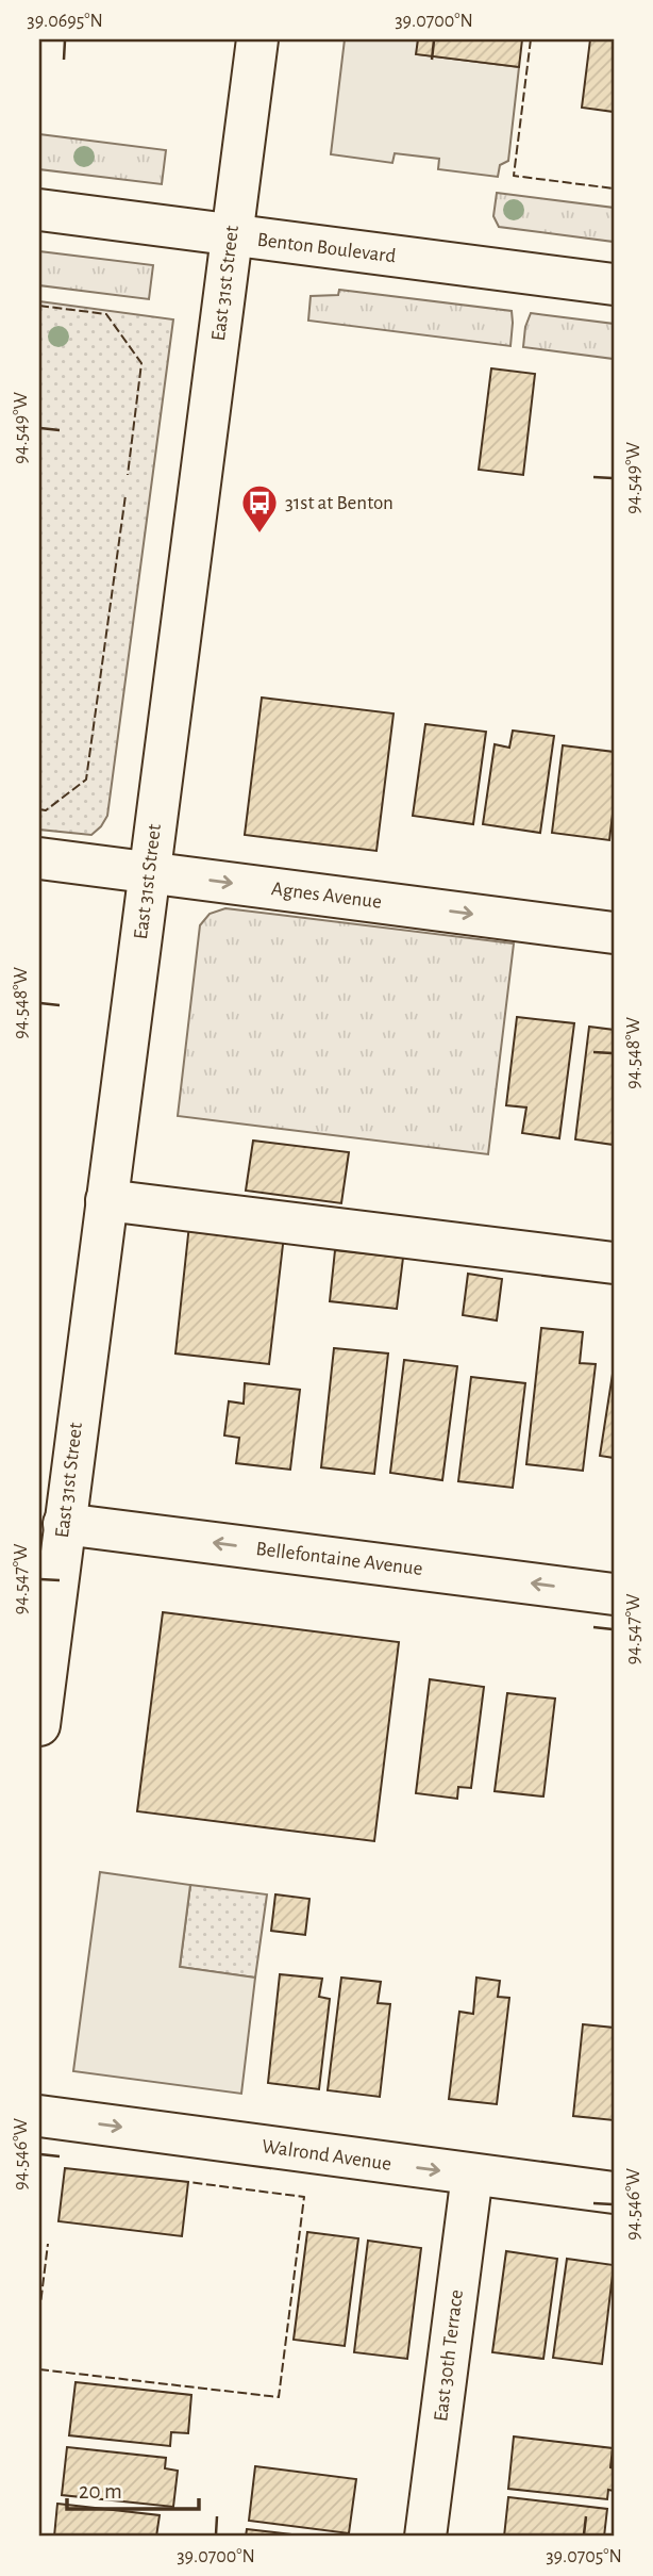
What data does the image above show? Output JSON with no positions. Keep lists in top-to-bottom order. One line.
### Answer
{"streets":{"street":["Benton Boulevard","East 31st Street","Agnes Avenue","Bellefontaine Avenue","Walrond Avenue","East 30th Terrace"]},"crossings":[["Benton Boulevard","East 31st Street"],["East 31st Street","Agnes Avenue"],["East 31st Street","Bellefontaine Avenue"],["Walrond Avenue","East 30th Terrace"]],"one_way":["Walrond Avenue"],"places":{"bus stop":["31st at Benton"]},"scale_bar":"20 m","coordinates":["39.0695°N","39.0700°N","94.549°W","94.548°W","94.547°W","94.546°W","39.0705°N"]}
